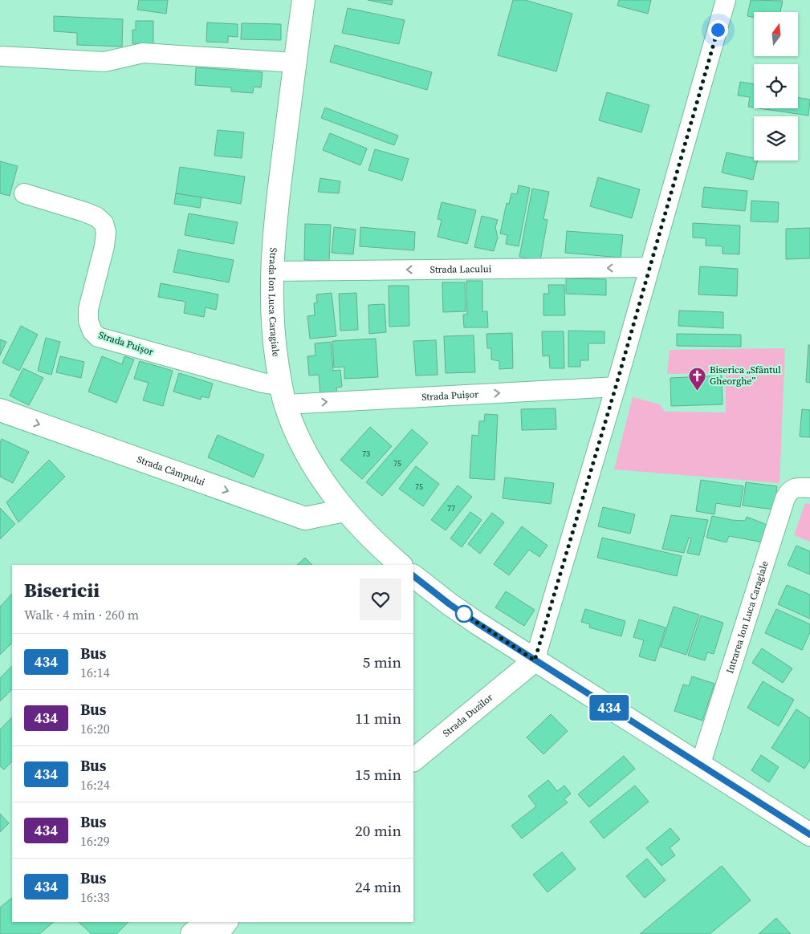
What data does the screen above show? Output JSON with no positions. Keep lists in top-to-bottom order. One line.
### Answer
{"streets":{"main road":["Strada Ion Luca Caragiale","Strada Câmpului","Strada Duzilor"],"street":["Strada Lacului","Strada Puișor","Intrarea Ion Luca Caragiale"]},"crossings":[["Strada Lacului","Strada Ion Luca Caragiale"],["Strada Ion Luca Caragiale","Strada Puișor"],["Strada Ion Luca Caragiale","Strada Câmpului"]],"one_way":["Strada Lacului","Strada Puișor","Strada Câmpului"],"places":{"church":["Biserica „Sfântul Gheorghe”"]},"lines":["bus line 434"],"house_numbers":["73","75","75","77"],"north":"top","page":{"on_map":"434","heading":["Bisericii","Walk · 4 min · 260 m"],"list":[{"mark":"434","name":"Bus","note":"16:14","value":"5 min"},{"mark":"434","name":"Bus","note":"16:20","value":"11 min"},{"mark":"434","name":"Bus","note":"16:24","value":"15 min"},{"mark":"434","name":"Bus","note":"16:29","value":"20 min"},{"mark":"434","name":"Bus","note":"16:33","value":"24 min"}]}}
